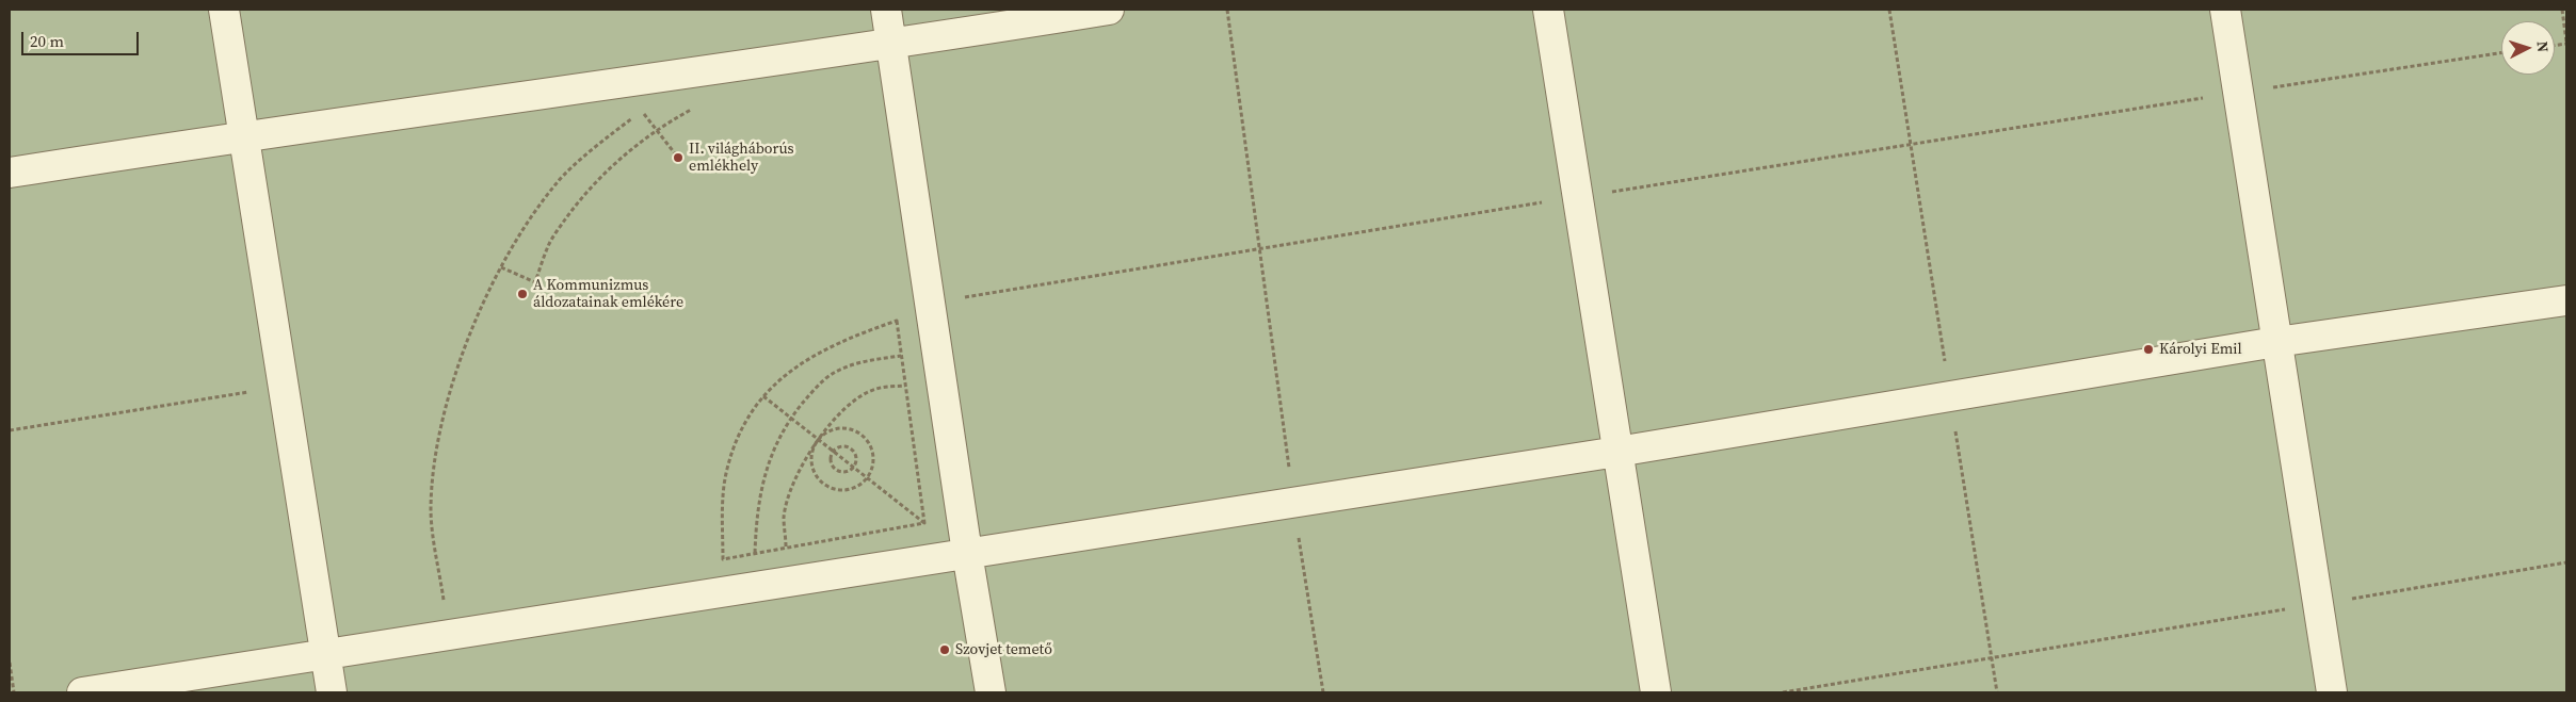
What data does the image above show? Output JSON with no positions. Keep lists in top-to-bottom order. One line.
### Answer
{"places":["II. világháborús emlékhely","A Kommunizmus áldozatainak emlékére","Károlyi Emil","Szovjet temető"],"scale_bar":"20 m","north":"right"}
